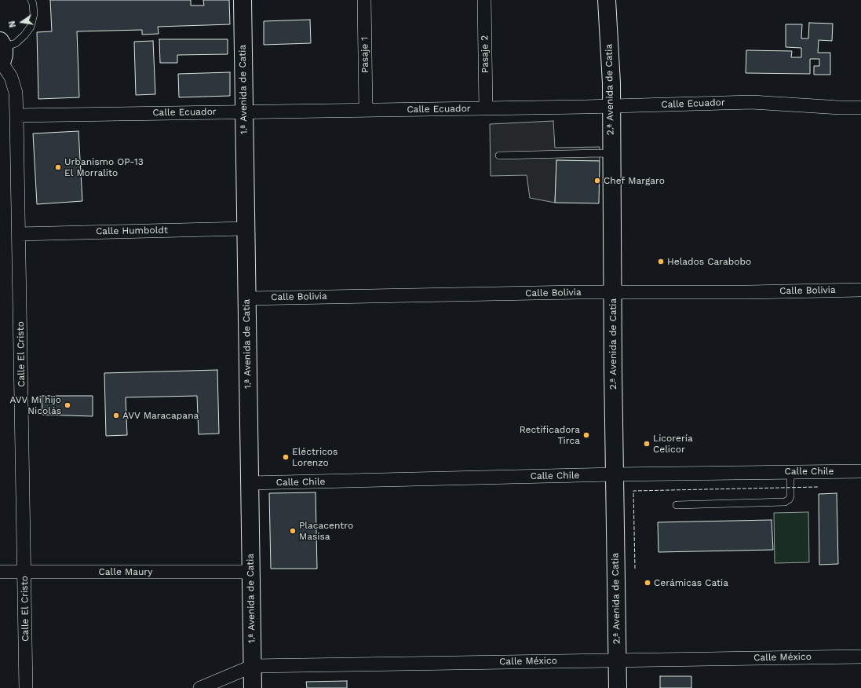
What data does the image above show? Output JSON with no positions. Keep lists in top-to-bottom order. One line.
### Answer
{"streets":{"street":["Pasaje 2","Pasaje 1","1.ª Avenida de Catia","2.ª Avenida de Catia","Calle Ecuador","Calle Humboldt","Calle Bolivia","Calle El Cristo","Calle Chile","Calle Maury","Calle México"]},"crossings":[["Pasaje 2","Calle Ecuador"],["Pasaje 1","Calle Ecuador"],["1.ª Avenida de Catia","Calle Ecuador"],["1.ª Avenida de Catia","Calle Humboldt"],["1.ª Avenida de Catia","Calle Bolivia"],["1.ª Avenida de Catia","Calle Chile"],["1.ª Avenida de Catia","Calle Maury"],["1.ª Avenida de Catia","Calle México"],["2.ª Avenida de Catia","Calle Ecuador"],["2.ª Avenida de Catia","Calle Bolivia"],["2.ª Avenida de Catia","Calle Chile"],["2.ª Avenida de Catia","Calle México"],["Calle Ecuador","Calle El Cristo"],["Calle Humboldt","Calle El Cristo"],["Calle El Cristo","Calle Maury"]],"places":["Urbanismo OP-13 El Morralito","Chef Margaro","Helados Carabobo","AVV Mi hijo Nicolás","AVV Maracapana","Rectificadora Tirca","Licorería Celicor","Eléctricos Lorenzo","Placacentro Masisa","Cerámicas Catia"],"north":"left"}
